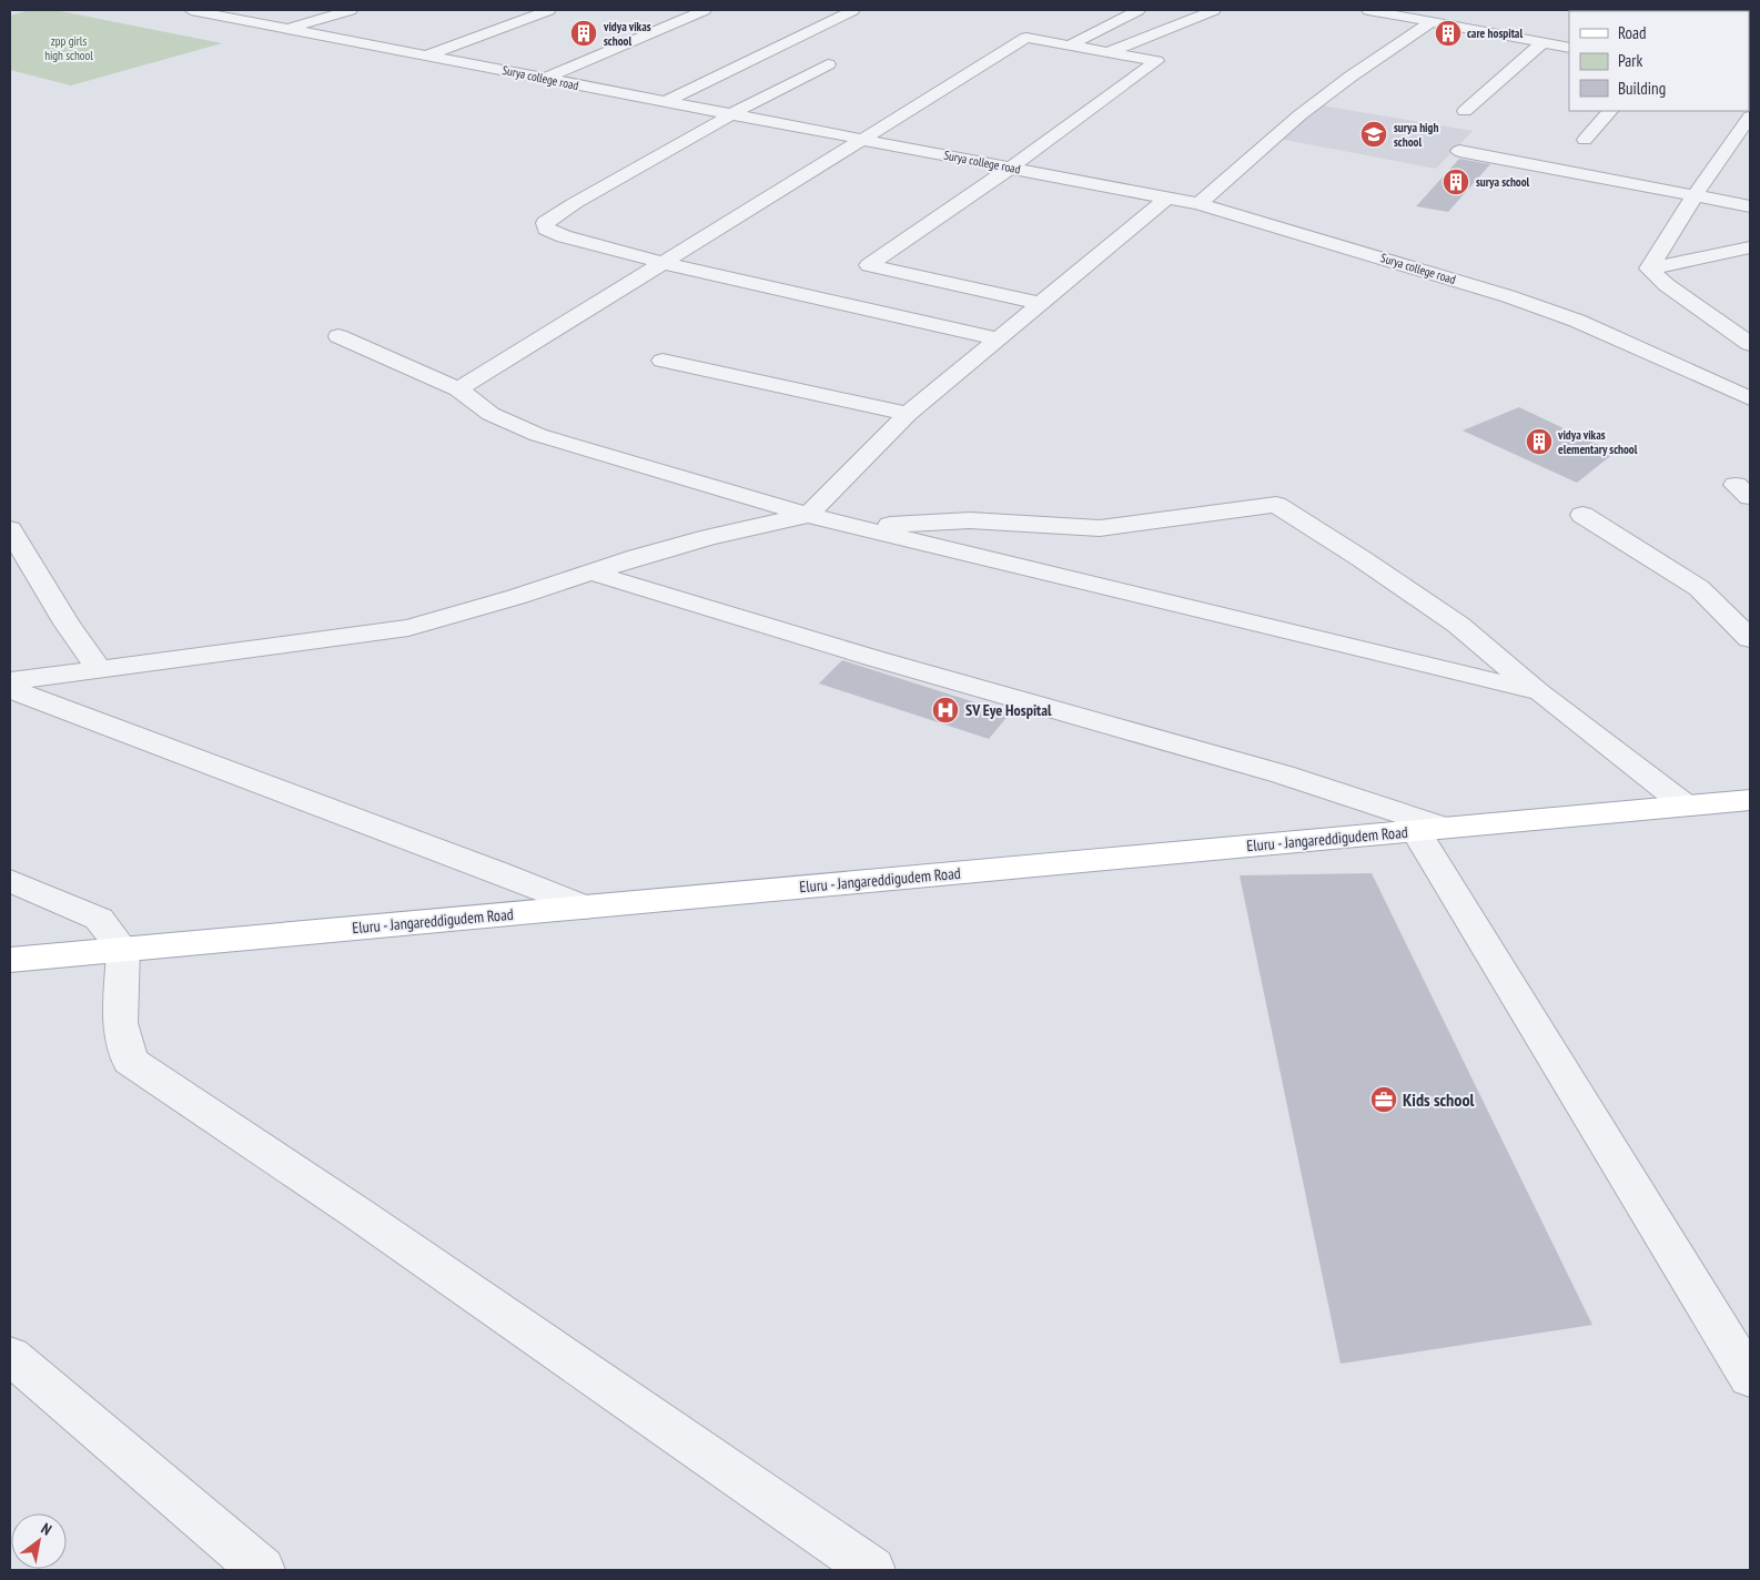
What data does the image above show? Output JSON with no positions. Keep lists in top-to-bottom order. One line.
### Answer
{"streets":{"main road":["Eluru - Jangareddigudem Road"],"street":["Surya college road"]},"parks":["zpp girls high school"],"places":{"building":["vidya vikas school","care hospital","surya school","vidya vikas elementary school"],"school or university":["surya high school"],"hospital":["SV Eye Hospital"],"office":["Kids school"]},"legend":["Road","Park","Building"],"north":"top right"}
